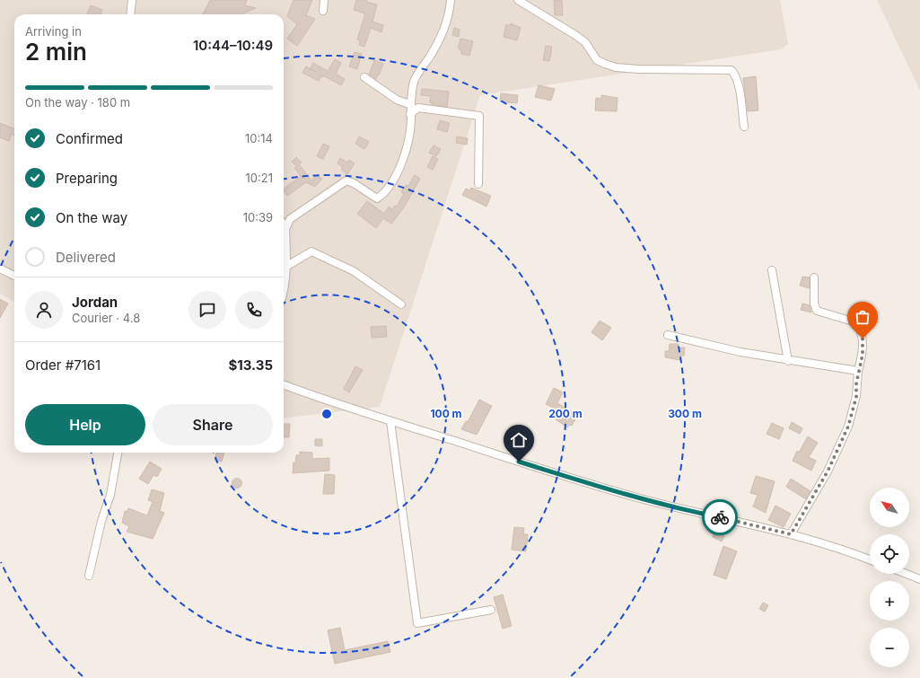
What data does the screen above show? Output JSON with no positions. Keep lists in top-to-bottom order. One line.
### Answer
{"north":"top left","page":{"heading":["2 min","Arriving in","10:44–10:49"],"panel":["Jordan","Courier · 4.8","Order #7161","$13.35"],"bar":"On the way · 180 m","list":[["Confirmed","10:14"],["Preparing","10:21"],["On the way","10:39"],"Delivered"],"buttons":["Help","Share"],"map_buttons":["+","−"]},"rings":["100 m","200 m","300 m"]}
